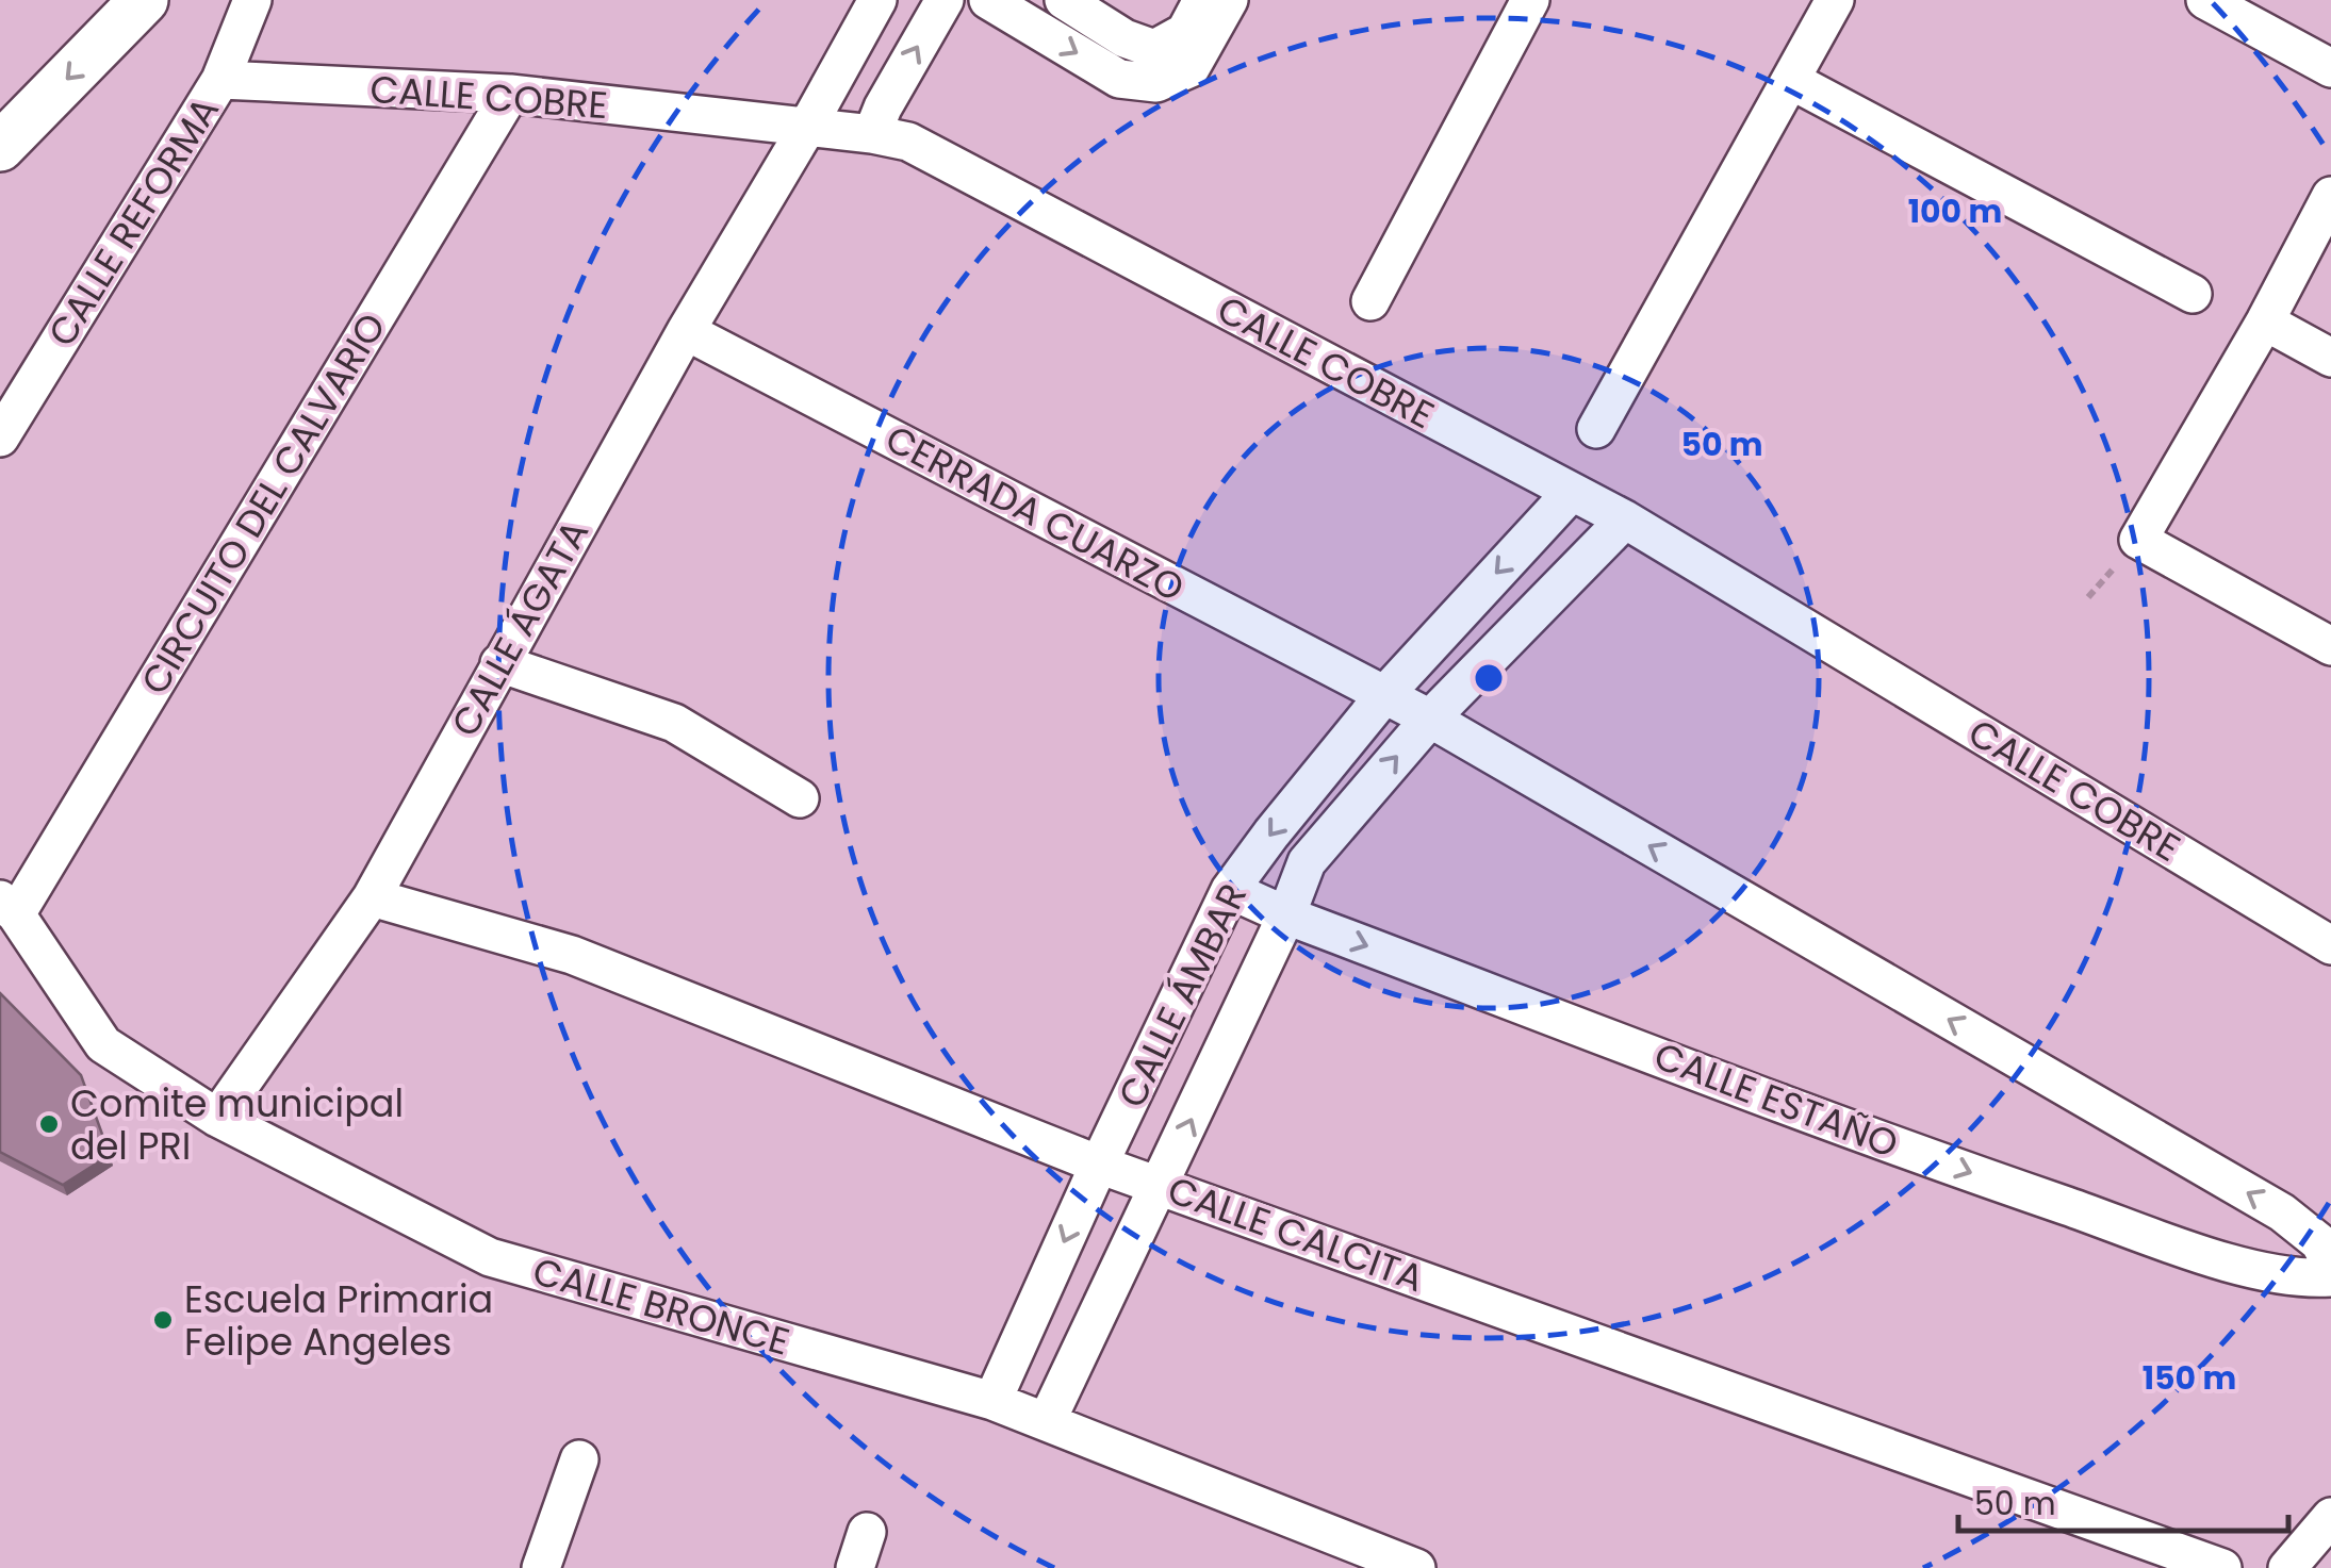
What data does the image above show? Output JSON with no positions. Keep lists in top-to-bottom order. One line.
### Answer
{"streets":{"street":["CALLE COBRE","CALLE REFORMA","CIRCUITO DEL CALVARIO","CERRADA CUARZO","CALLE ÁGATA","CALLE ÁMBAR","CALLE ESTAÑO","CALLE CALCITA","CALLE BRONCE"]},"crossings":[["CALLE COBRE","CALLE REFORMA"],["CALLE COBRE","CIRCUITO DEL CALVARIO"],["CALLE COBRE","CALLE ÁGATA"],["CALLE COBRE","CALLE ÁMBAR"],["CIRCUITO DEL CALVARIO","CALLE BRONCE"],["CERRADA CUARZO","CALLE ÁGATA"],["CERRADA CUARZO","CALLE ÁMBAR"],["CALLE ÁGATA","CALLE CALCITA"],["CALLE ÁGATA","CALLE BRONCE"],["CALLE ÁMBAR","CALLE ESTAÑO"],["CALLE ÁMBAR","CALLE CALCITA"],["CALLE ÁMBAR","CALLE BRONCE"]],"places":["Comite municipal del PRI","Escuela Primaria Felipe Angeles"],"scale_bar":"50 m","rings":["100 m","50 m","150 m"]}
